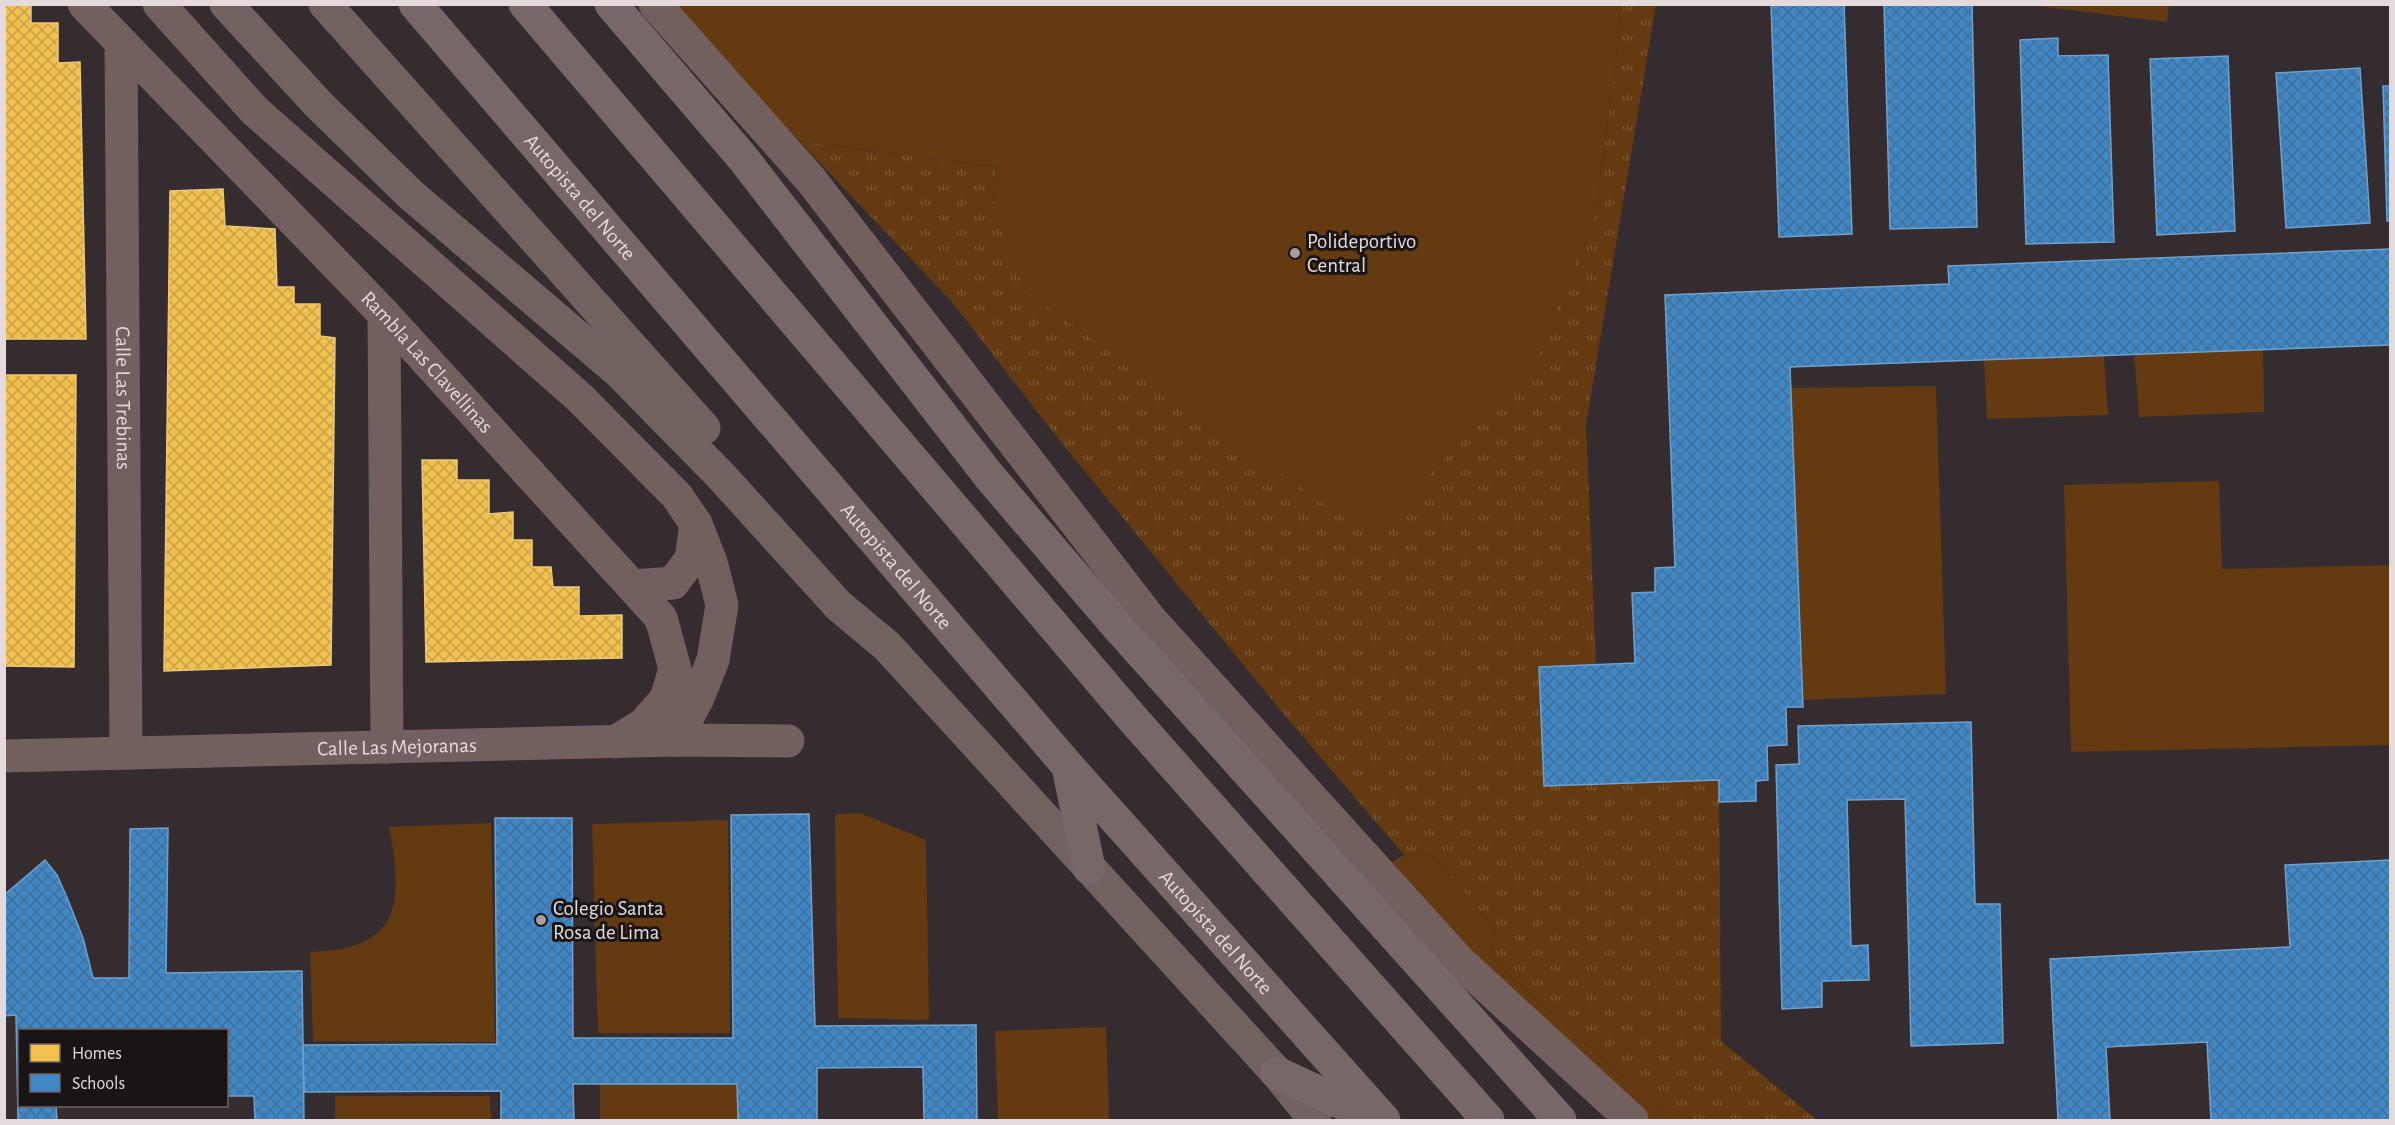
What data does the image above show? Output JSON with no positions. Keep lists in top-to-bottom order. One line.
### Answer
{"streets":{"highway":["Autopista del Norte"],"street":["Rambla Las Clavellinas","Calle Las Trebinas","Calle Las Mejoranas"]},"crossings":[["Rambla Las Clavellinas","Calle Las Trebinas"],["Rambla Las Clavellinas","Calle Las Mejoranas"],["Calle Las Trebinas","Calle Las Mejoranas"]],"places":["Polideportivo Central","Colegio Santa Rosa de Lima"],"legend":["Homes","Schools"]}
